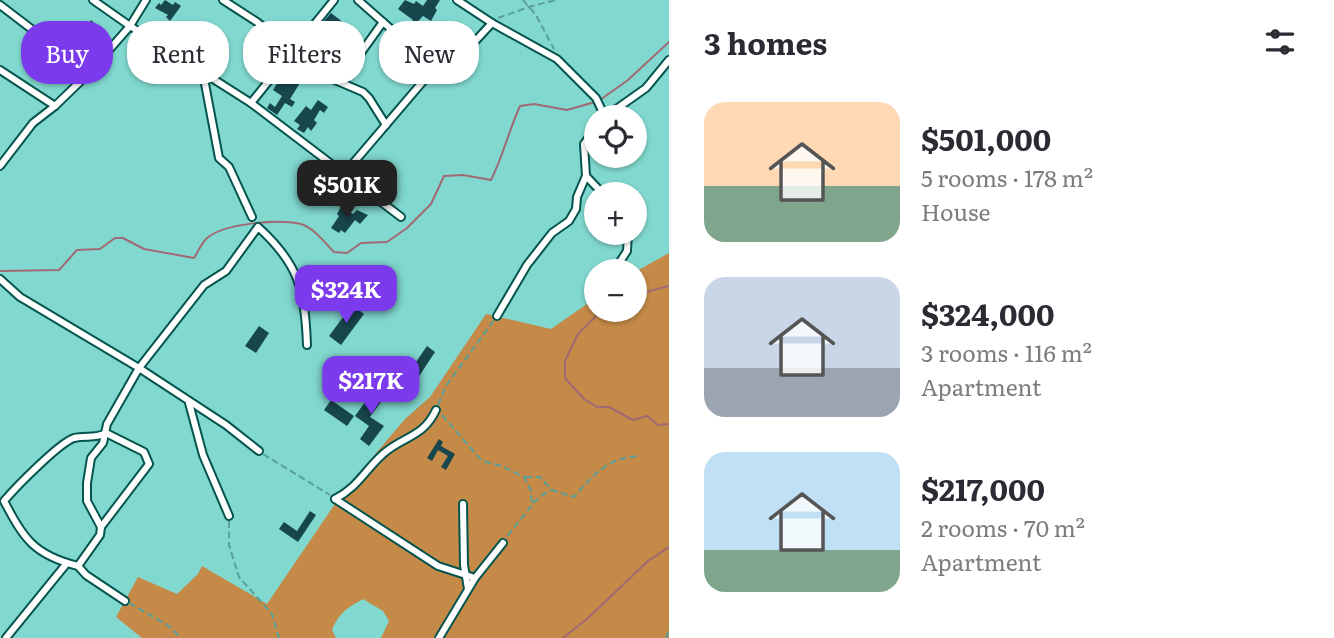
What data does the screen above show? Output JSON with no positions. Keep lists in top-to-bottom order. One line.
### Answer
{"page":{"heading":"3 homes","chip":["Buy","Rent","Filters","New"],"list":[{"name":"$501,000","note":"5 rooms · 178 m² · House"},{"name":"$324,000","note":"3 rooms · 116 m² · Apartment"},{"name":"$217,000","note":"2 rooms · 70 m² · Apartment"}],"map_buttons":["+","−"],"price":["$501K","$324K","$217K"]}}
